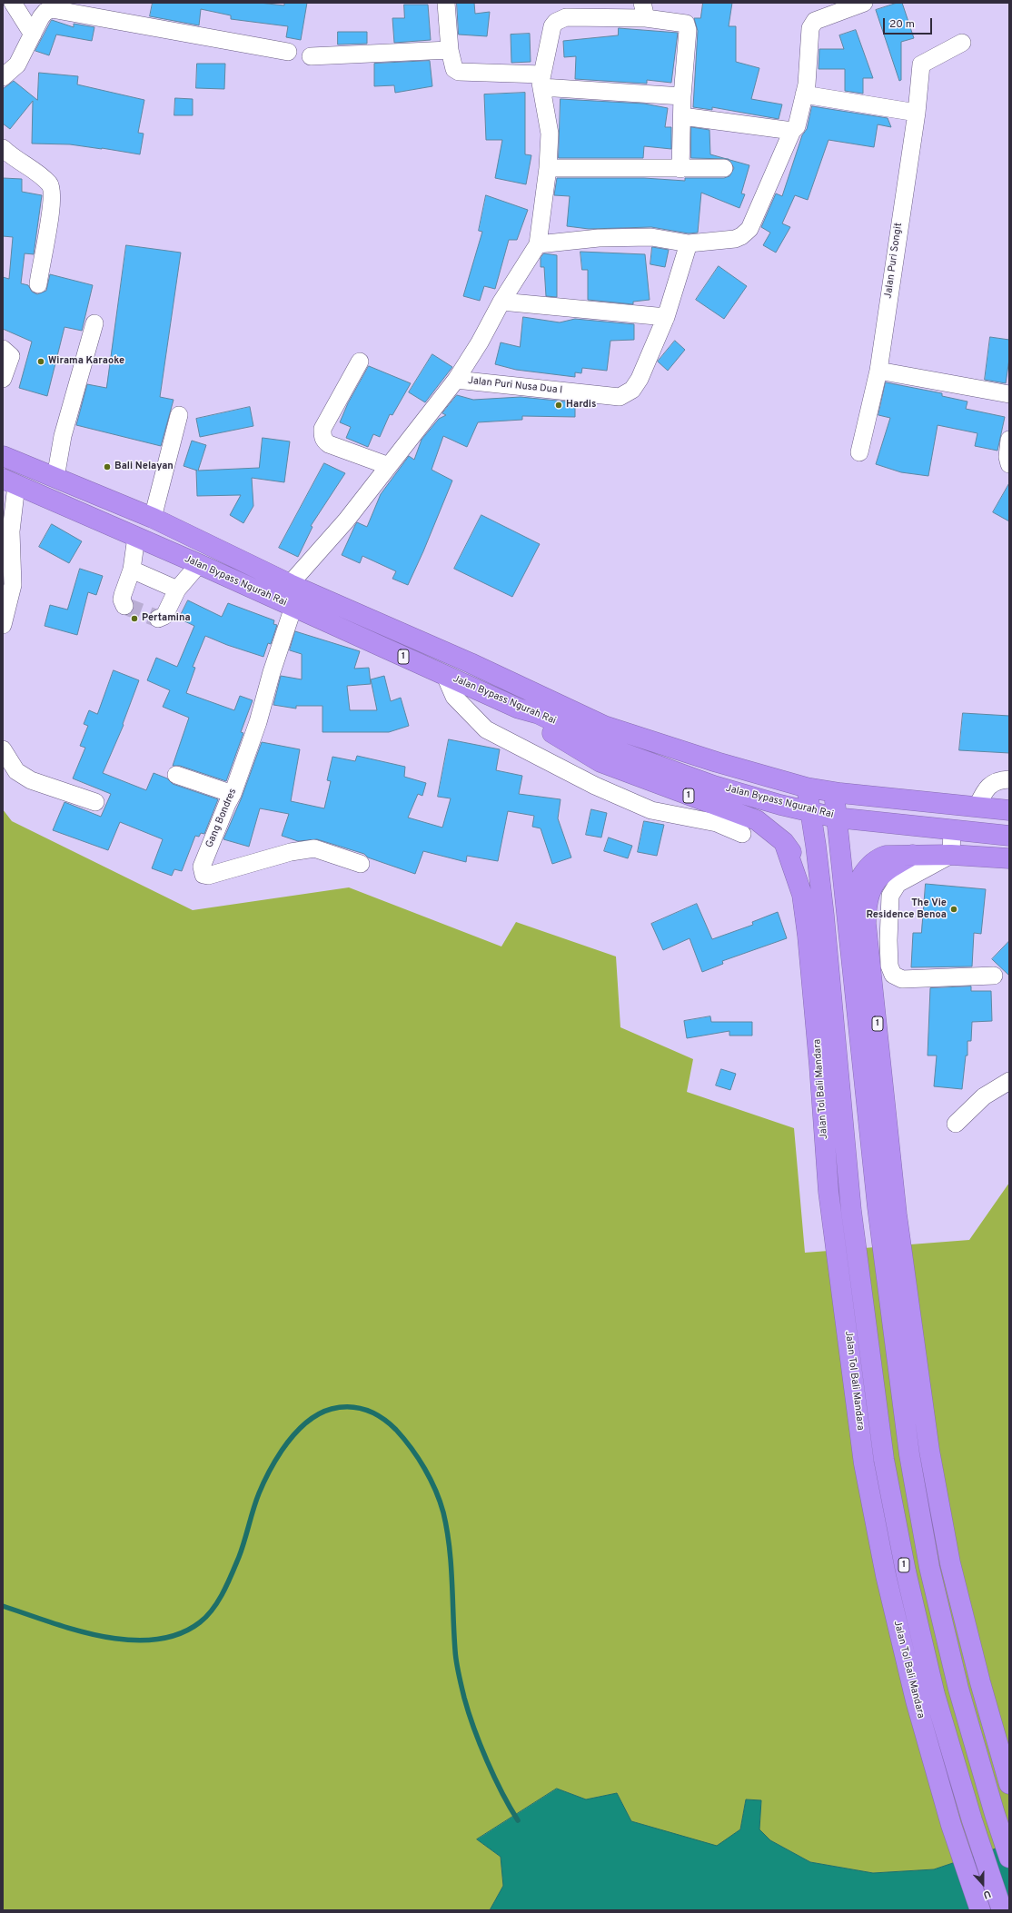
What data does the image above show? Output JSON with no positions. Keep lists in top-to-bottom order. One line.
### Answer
{"streets":{"highway":["Jalan Bypass Ngurah Rai","1","Jalan Tol Bali Mandara"],"street":["Jalan Puri Songit","Jalan Puri Nusa Dua I","Gang Bondres"]},"crossings":[["Jalan Bypass Ngurah Rai","1"],["Jalan Bypass Ngurah Rai","Gang Bondres"],["Jalan Bypass Ngurah Rai","Jalan Tol Bali Mandara"],["1","Jalan Tol Bali Mandara"]],"places":["Wirama Karaoke","Hardis","Bali Nelayan","Pertamina","The Vie Residence Benoa"],"scale_bar":"20 m","north":"bottom"}
